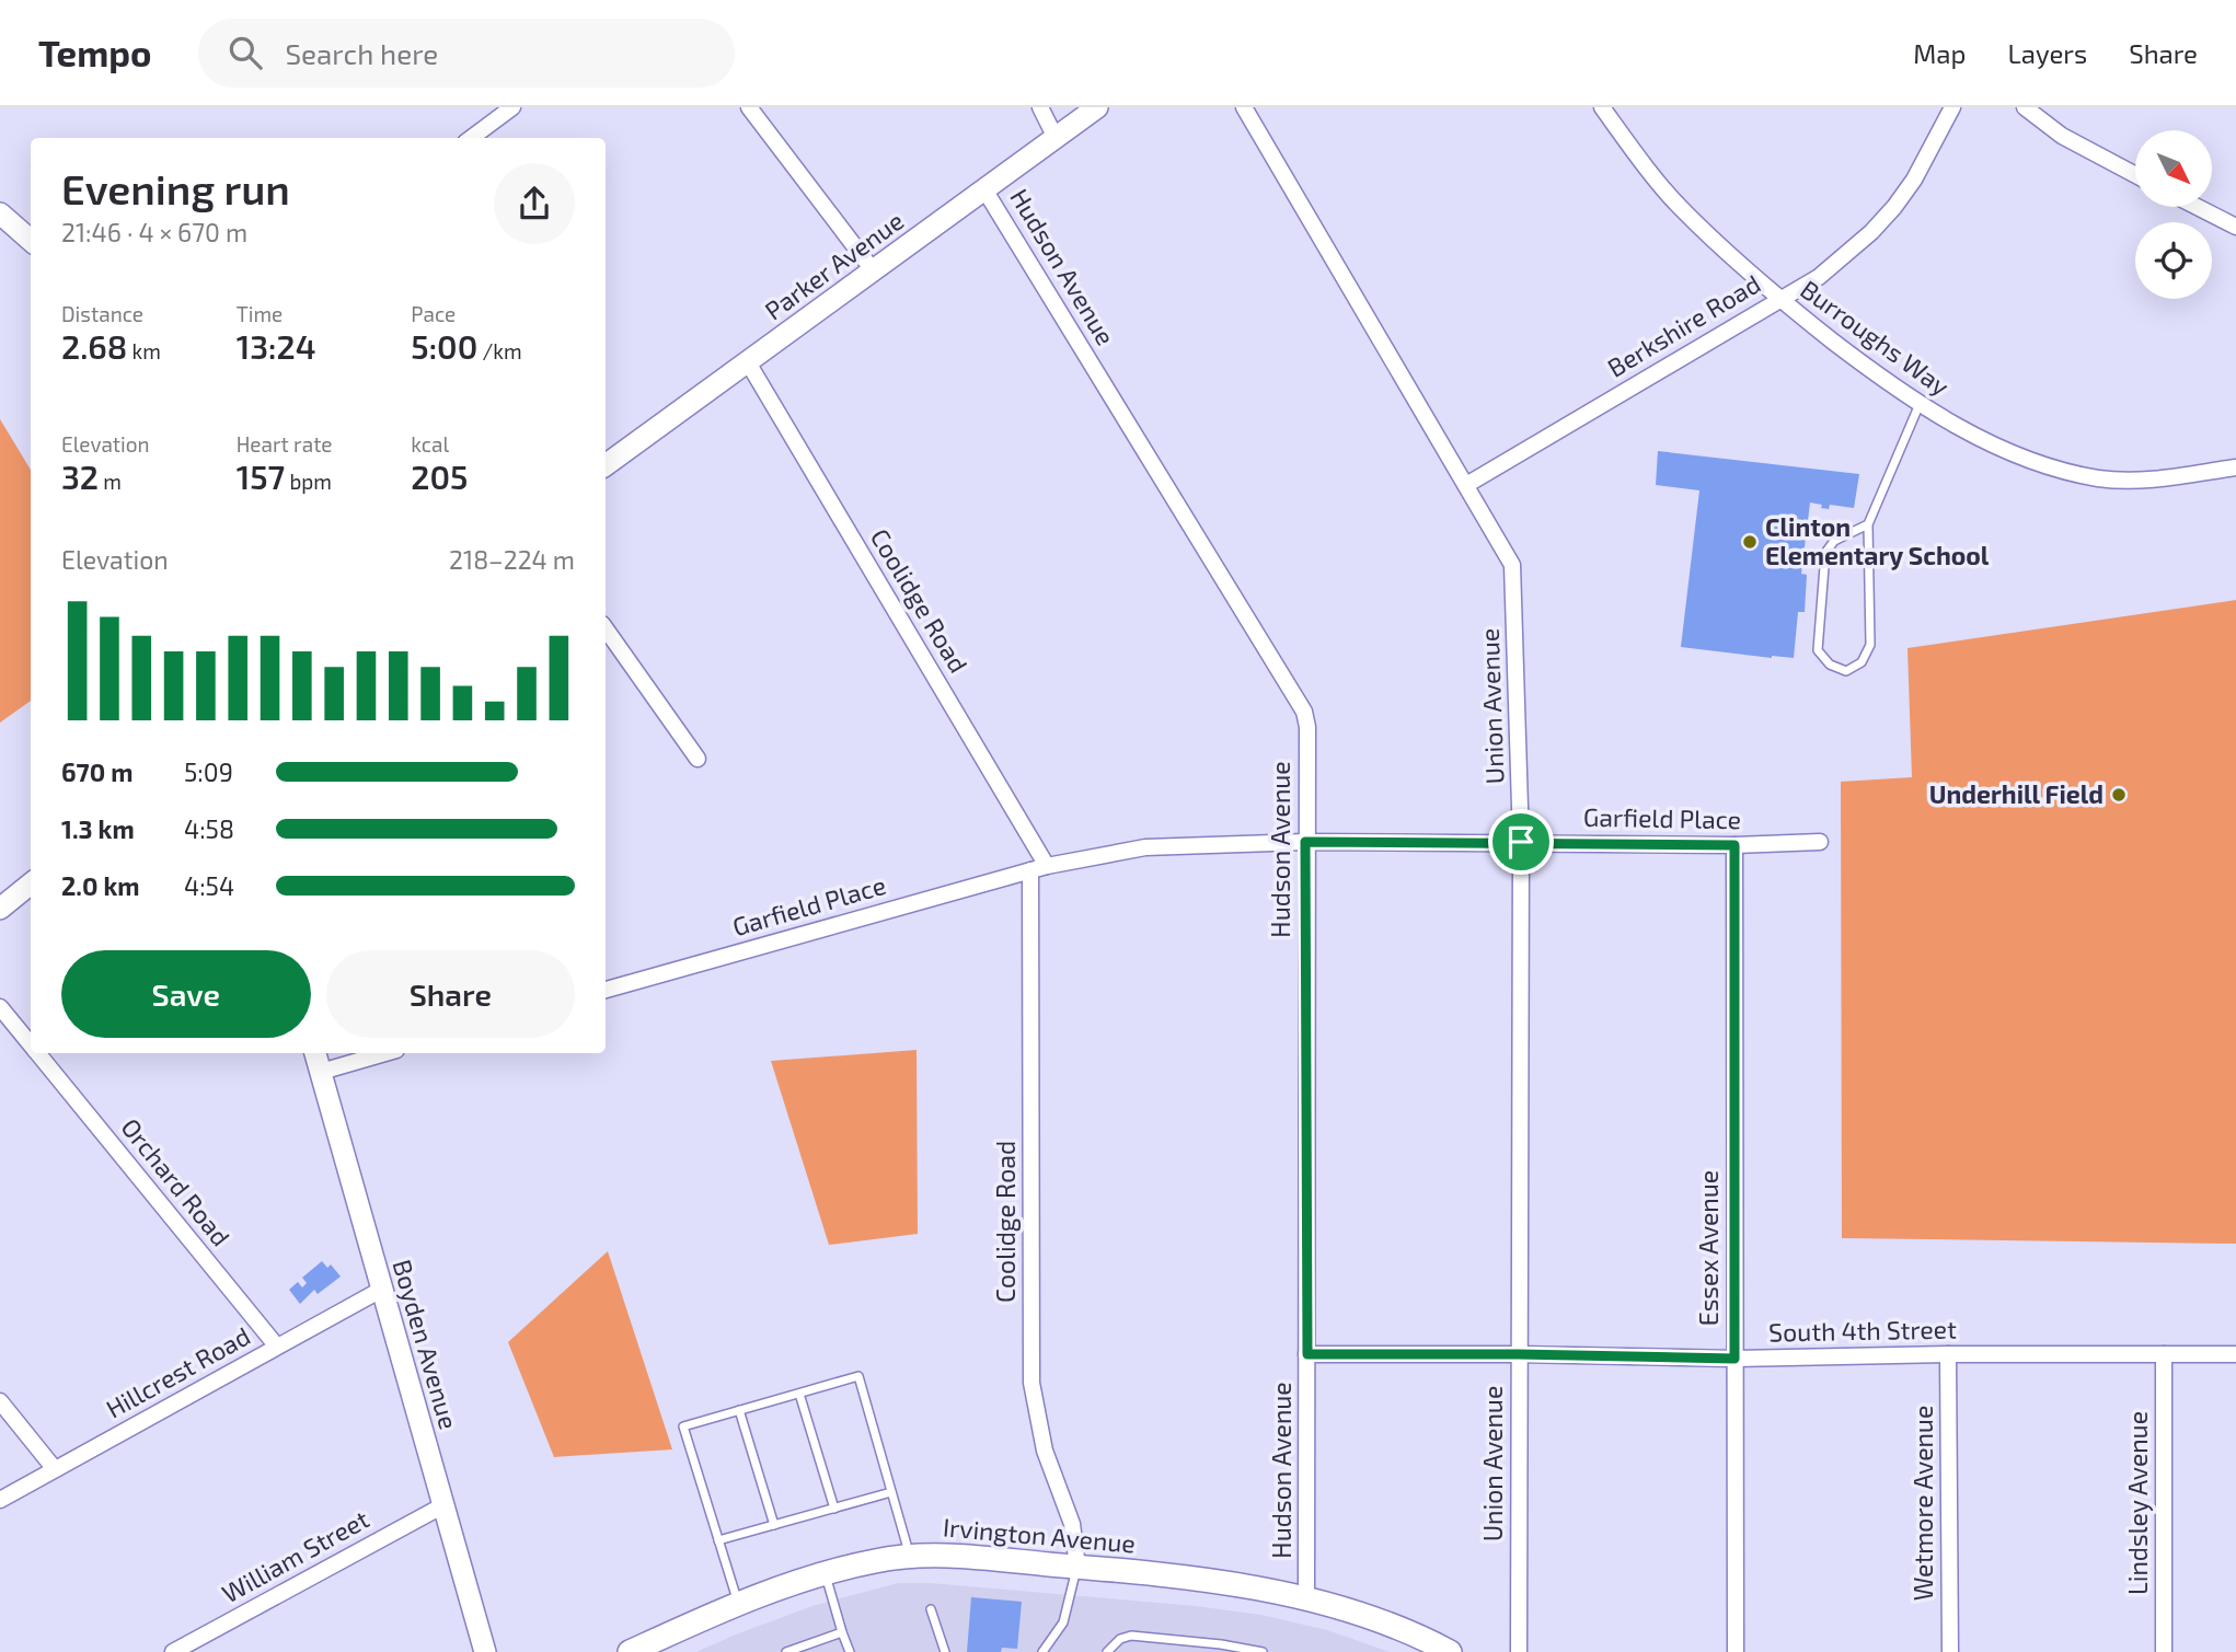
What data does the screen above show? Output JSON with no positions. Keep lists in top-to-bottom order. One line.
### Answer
{"streets":{"main road":["Irvington Avenue"],"street":["Parker Avenue","Hudson Avenue","Berkshire Road","Burroughs Way","Coolidge Road","Union Avenue","Garfield Place","Orchard Road","Essex Avenue","South 4th Street","Boyden Avenue","Hillcrest Road","Wetmore Avenue","Lindsley Avenue","William Street"]},"crossings":[["Parker Avenue","Hudson Avenue"],["Parker Avenue","Coolidge Road"],["Hudson Avenue","Garfield Place"],["Hudson Avenue","South 4th Street"],["Hudson Avenue","Irvington Avenue"],["Berkshire Road","Burroughs Way"],["Berkshire Road","Union Avenue"],["Coolidge Road","Garfield Place"],["Coolidge Road","Irvington Avenue"],["Union Avenue","Garfield Place"],["Union Avenue","South 4th Street"],["Garfield Place","Essex Avenue"],["Orchard Road","Hillcrest Road"],["Essex Avenue","South 4th Street"],["South 4th Street","Wetmore Avenue"],["South 4th Street","Lindsley Avenue"],["Boyden Avenue","Hillcrest Road"],["Boyden Avenue","William Street"]],"places":["Clinton Elementary School","Underhill Field"],"north":"bottom right","page":{"header":"Tempo","search":"Search here","nav":["Map","Layers","Share"],"heading":["Evening run","21:46 · 4 × 670 m"],"stats":[["Distance","2.68 km"],["Time","13:24"],["Pace","5:00 /km"],["Elevation","32 m"],["Heart rate","157 bpm"],["kcal","205"]],"chart":["Elevation","218–224 m"],"list":[{"name":"670 m","note":"5:09"},{"name":"1.3 km","note":"4:58"},{"name":"2.0 km","note":"4:54"}],"buttons":["Save","Share"]}}
